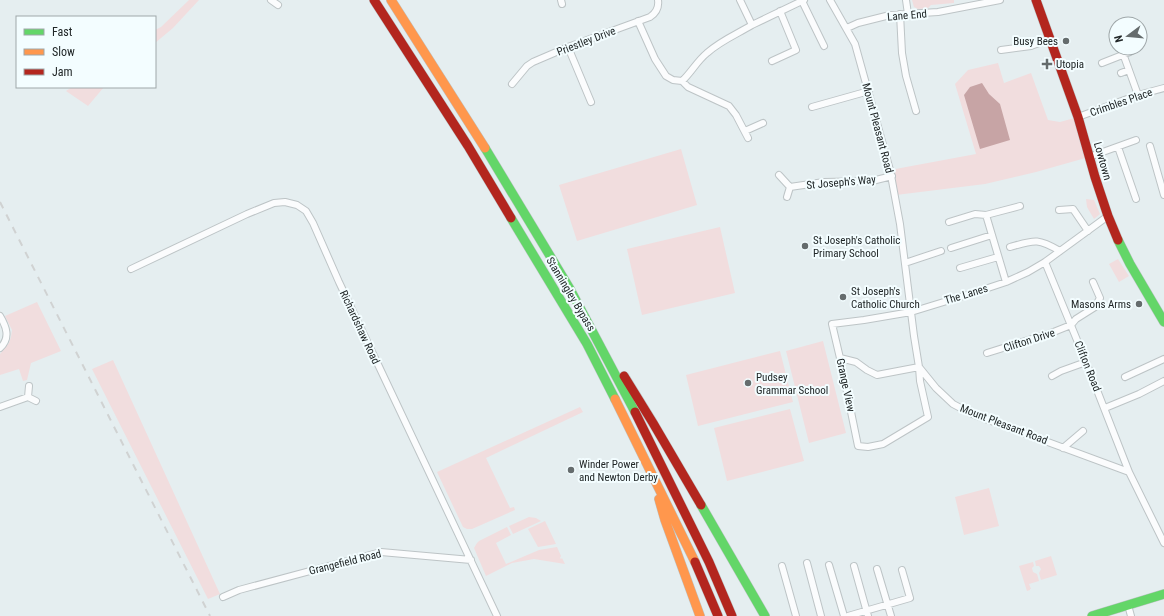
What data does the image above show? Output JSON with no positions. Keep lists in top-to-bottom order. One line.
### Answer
{"streets":{"main road":["Lowtown","Stanningley Bypass"],"street":["Lane End","Priestley Drive","Crimbles Place","Mount Pleasant Road","St Joseph's Way","The Lanes","Richardshaw Road","Clifton Drive","Clifton Road","Grange View","Grangefield Road"]},"crossings":[["Lane End","Mount Pleasant Road"],["Crimbles Place","Lowtown"],["Mount Pleasant Road","St Joseph's Way"],["Mount Pleasant Road","The Lanes"],["Mount Pleasant Road","Clifton Road"],["Mount Pleasant Road","Grange View"],["Lowtown","The Lanes"],["The Lanes","Clifton Road"],["The Lanes","Grange View"],["Richardshaw Road","Grangefield Road"],["Clifton Drive","Clifton Road"]],"places":{"other":["Busy Bees","St Joseph's Catholic Primary School","St Joseph's Catholic Church","Masons Arms","Pudsey Grammar School","Winder Power and Newton Derby"],"health":["Utopia"]},"legend":["Fast","Slow","Jam"],"north":"left"}
